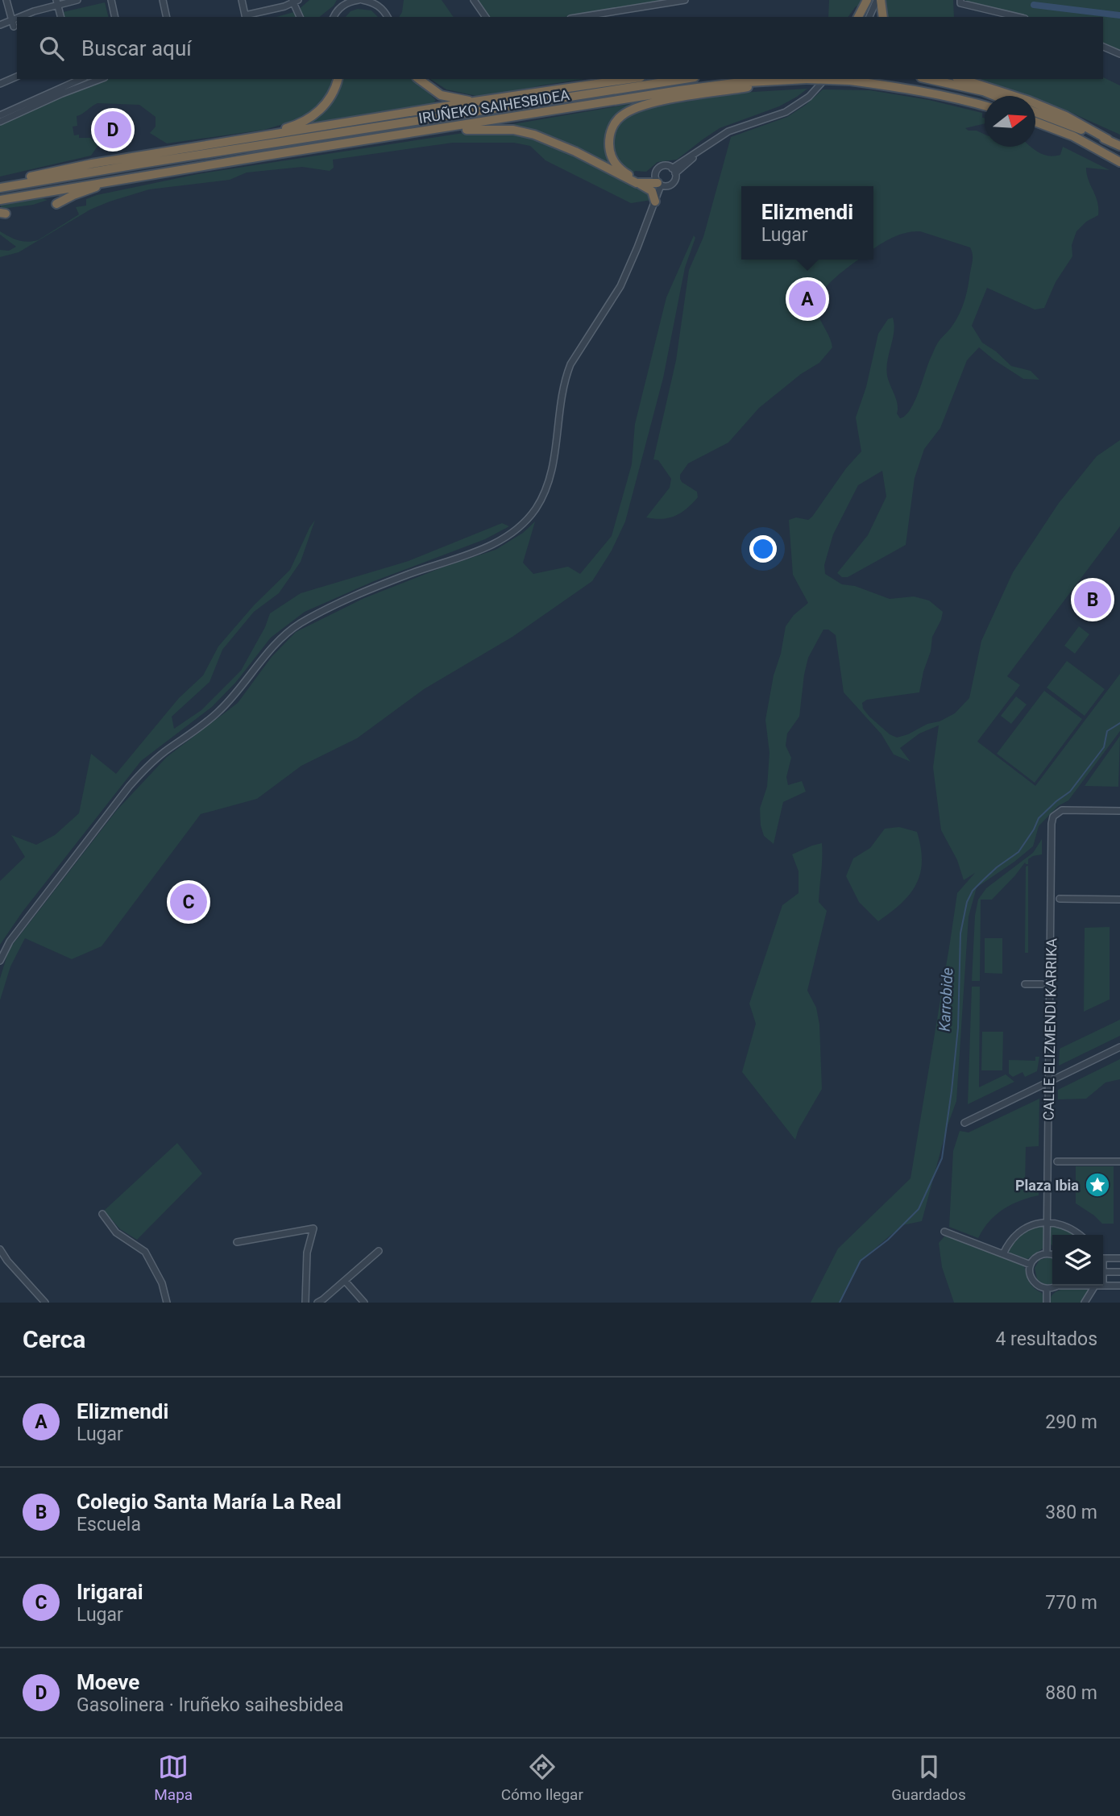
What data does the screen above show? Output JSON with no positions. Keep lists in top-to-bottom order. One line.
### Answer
{"streets":{"highway":["IRUÑEKO SAIHESBIDEA"],"street":["CALLE ELIZMENDI KARRIKA"]},"water":["Karrobide"],"places":{"place":["Plaza Ibia"]},"north":"right","page":{"search":"Buscar aquí","pins":["D","A","B","C"],"popup":["Elizmendi","Lugar"],"heading":["Cerca","4 resultados"],"list":[{"mark":"A","name":"Elizmendi","note":"Lugar","value":"290 m"},{"mark":"B","name":"Colegio Santa María La Real","note":"Escuela","value":"380 m"},{"mark":"C","name":"Irigarai","note":"Lugar","value":"770 m"},{"mark":"D","name":"Moeve","note":"Gasolinera · Iruñeko saihesbidea","value":"880 m"}],"nav":["Mapa","Cómo llegar","Guardados"]}}
